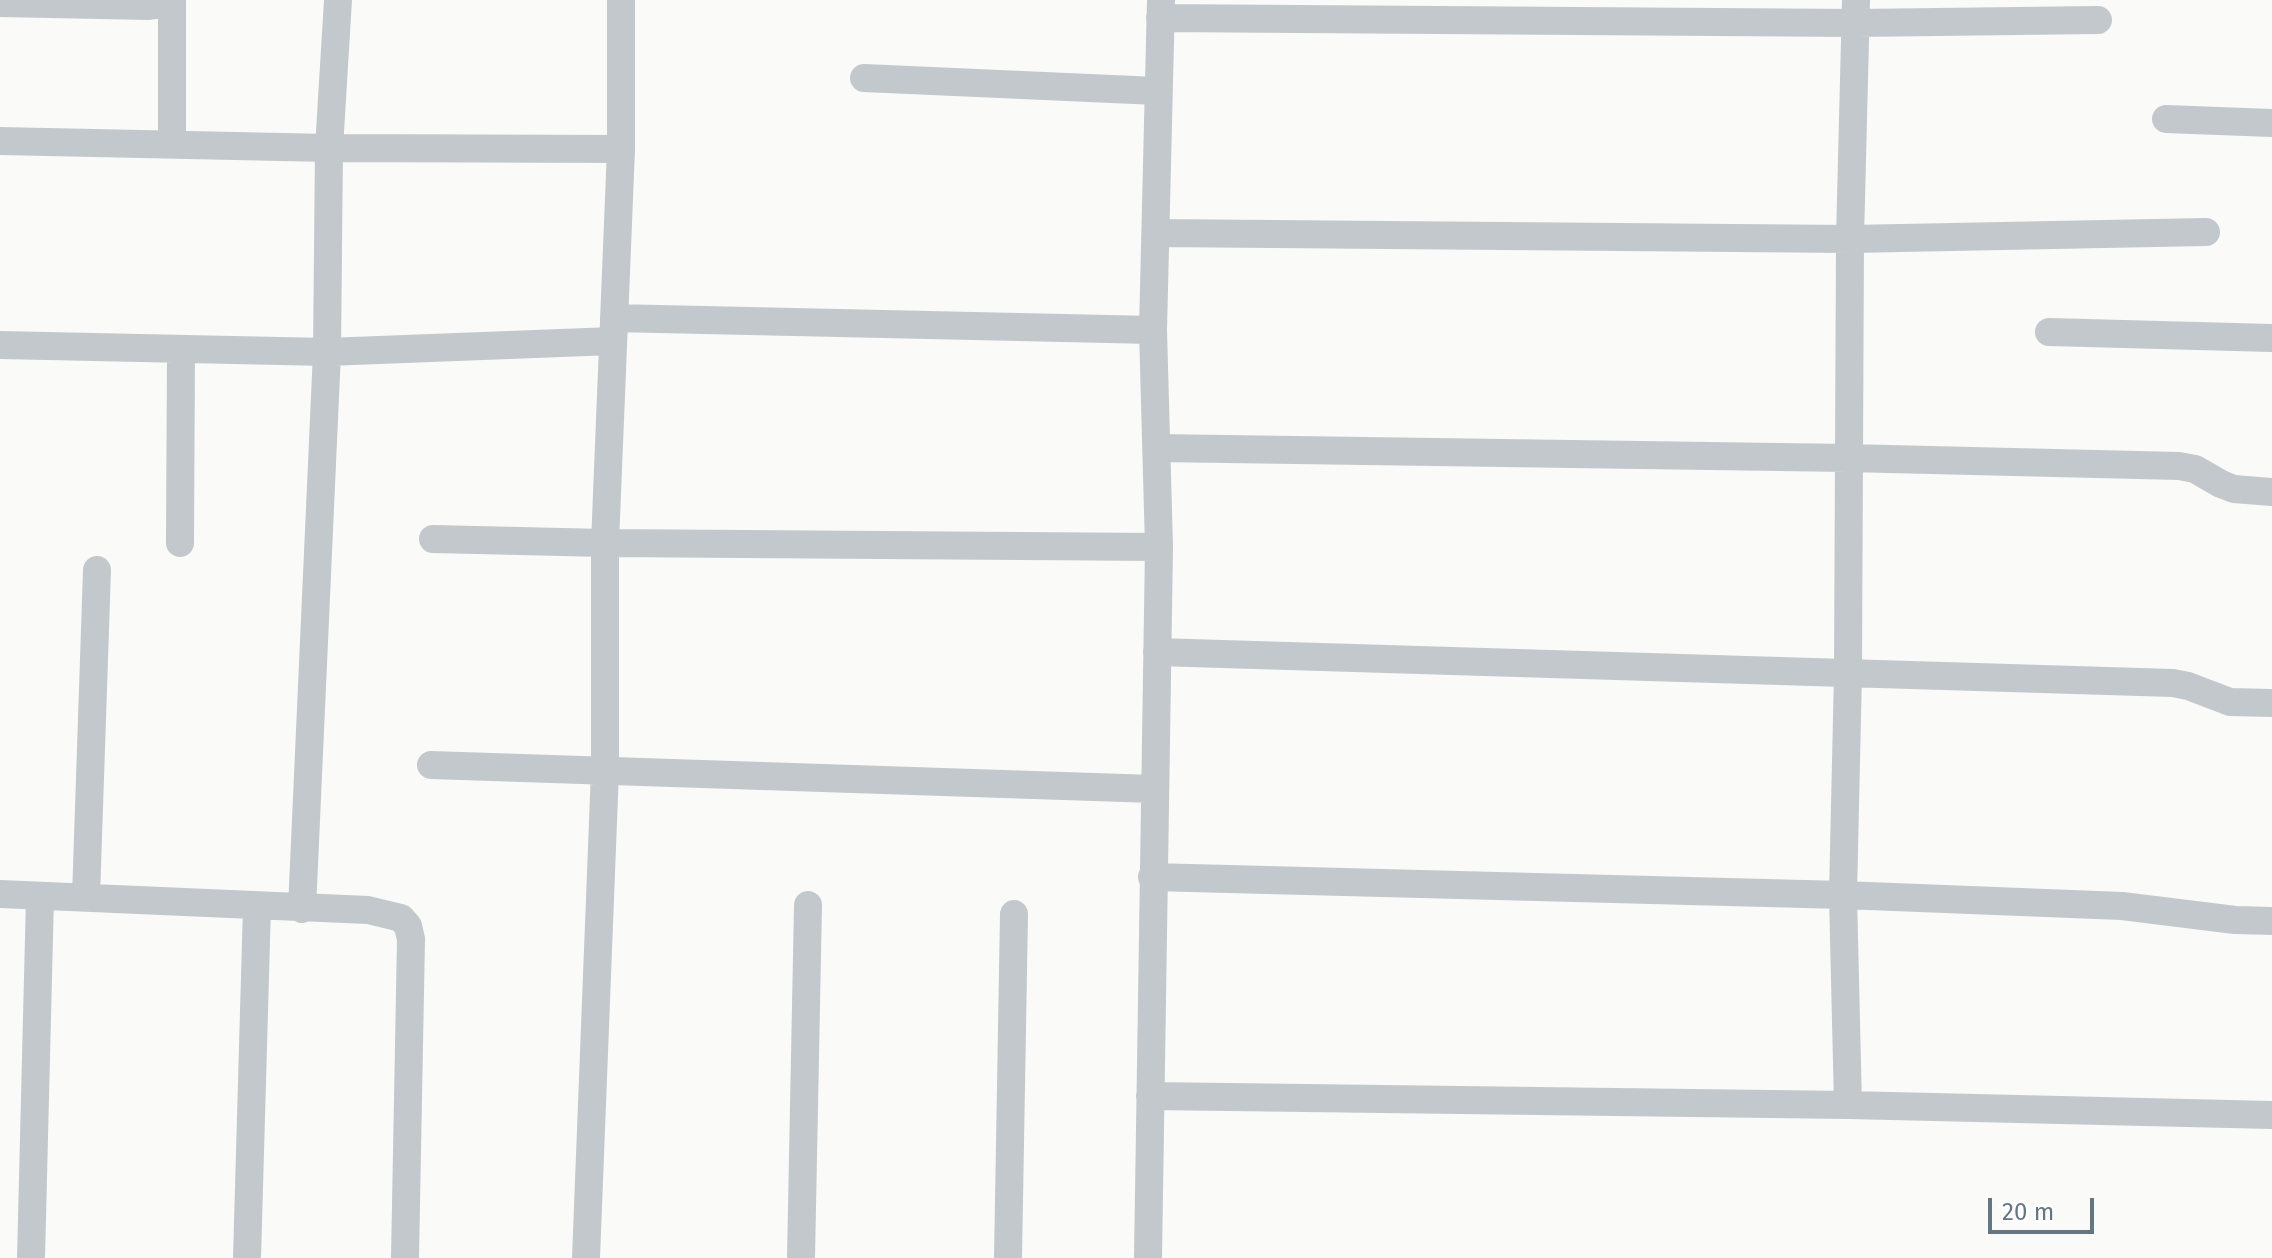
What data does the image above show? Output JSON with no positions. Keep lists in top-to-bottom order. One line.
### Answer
{"scale_bar":"20 m"}
